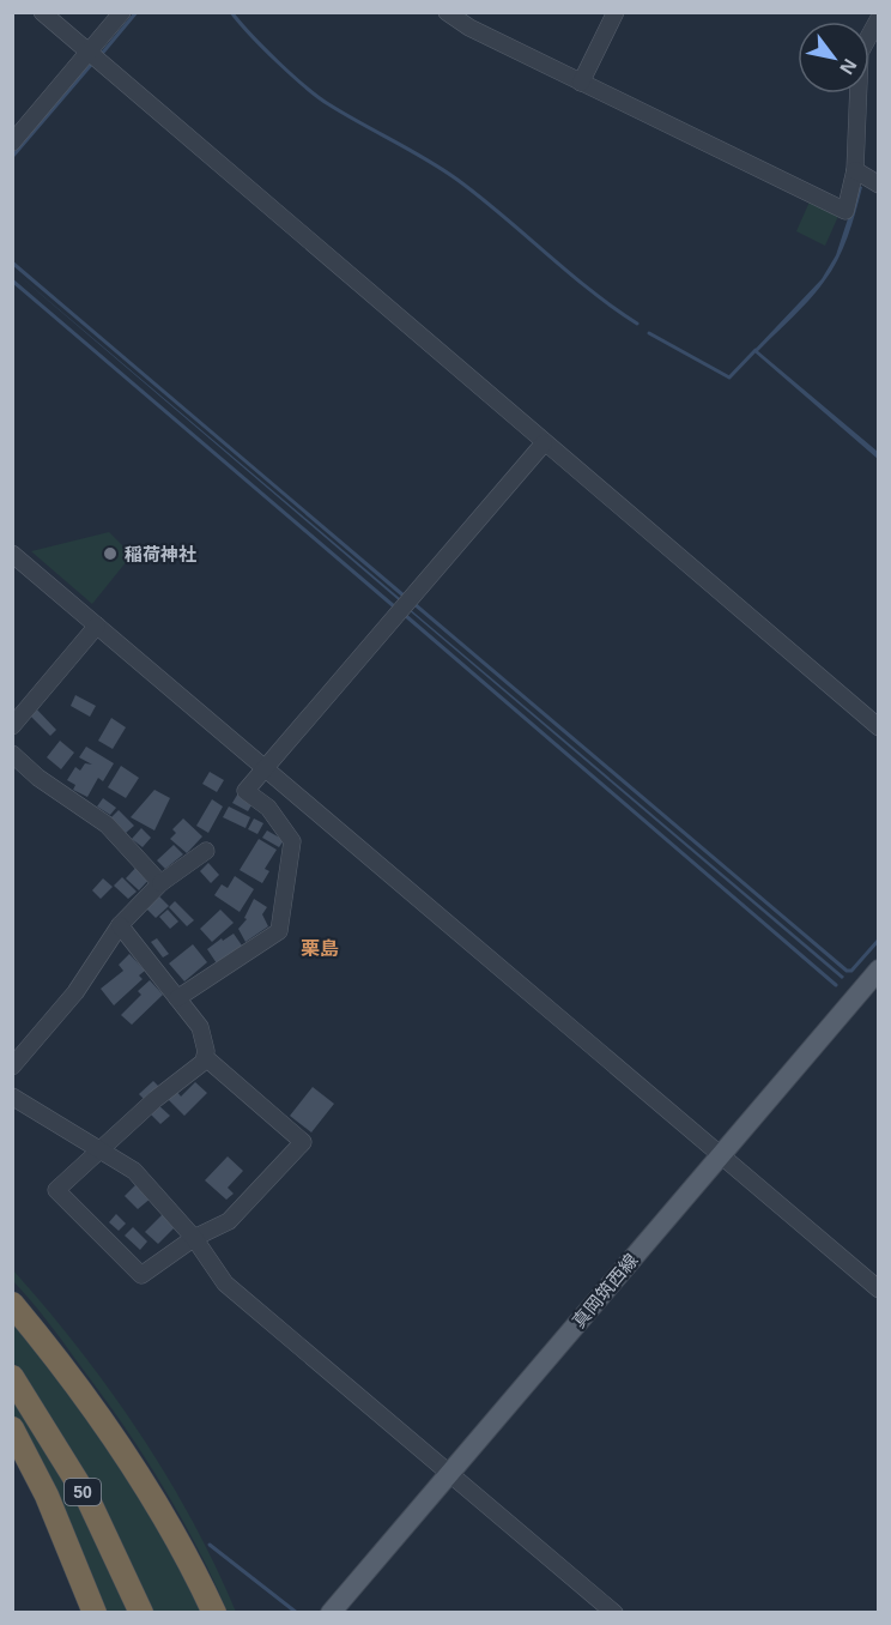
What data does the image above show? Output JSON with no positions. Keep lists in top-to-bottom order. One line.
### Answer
{"streets":{"highway":["50"],"main road":["真岡筑西線"]},"districts":["栗島"],"places":["稲荷神社"],"north":"bottom right"}
